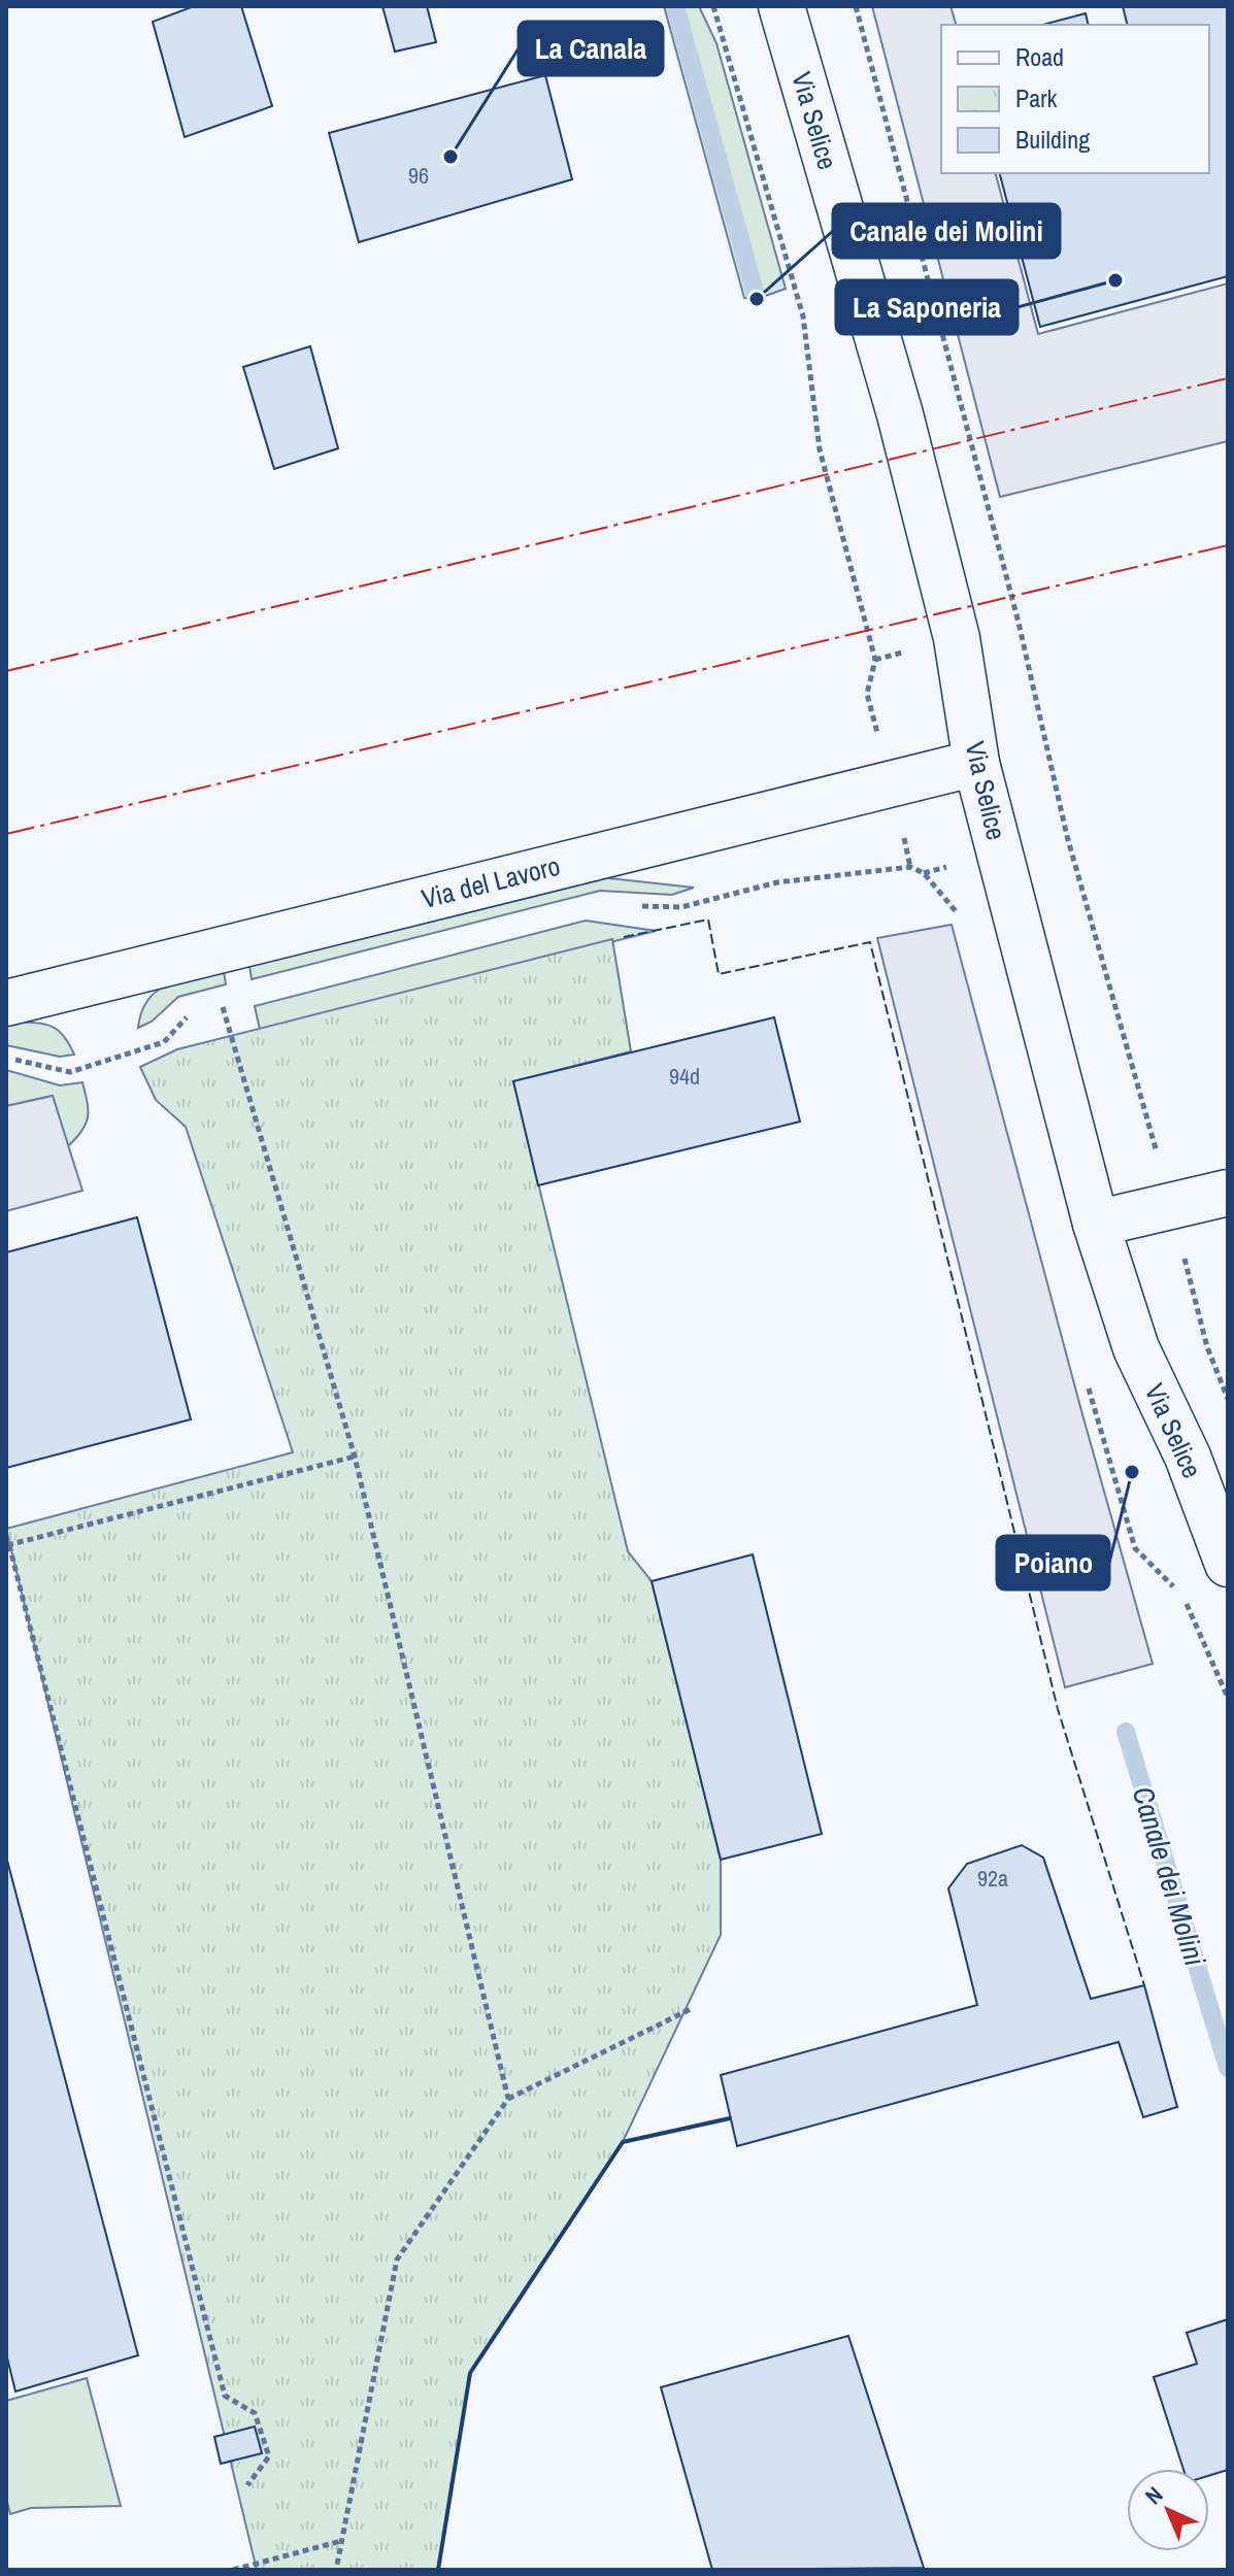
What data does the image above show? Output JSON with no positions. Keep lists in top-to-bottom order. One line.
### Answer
{"streets":{"main road":["Via Selice","Via del Lavoro"]},"crossings":[["Via Selice","Via del Lavoro"]],"water":["Canale dei Molini"],"places":["La Canala","La Saponeria","Canale dei Molini","Poiano"],"house_numbers":["96","94d","92a"],"legend":["Road","Park","Building"],"north":"top left"}
